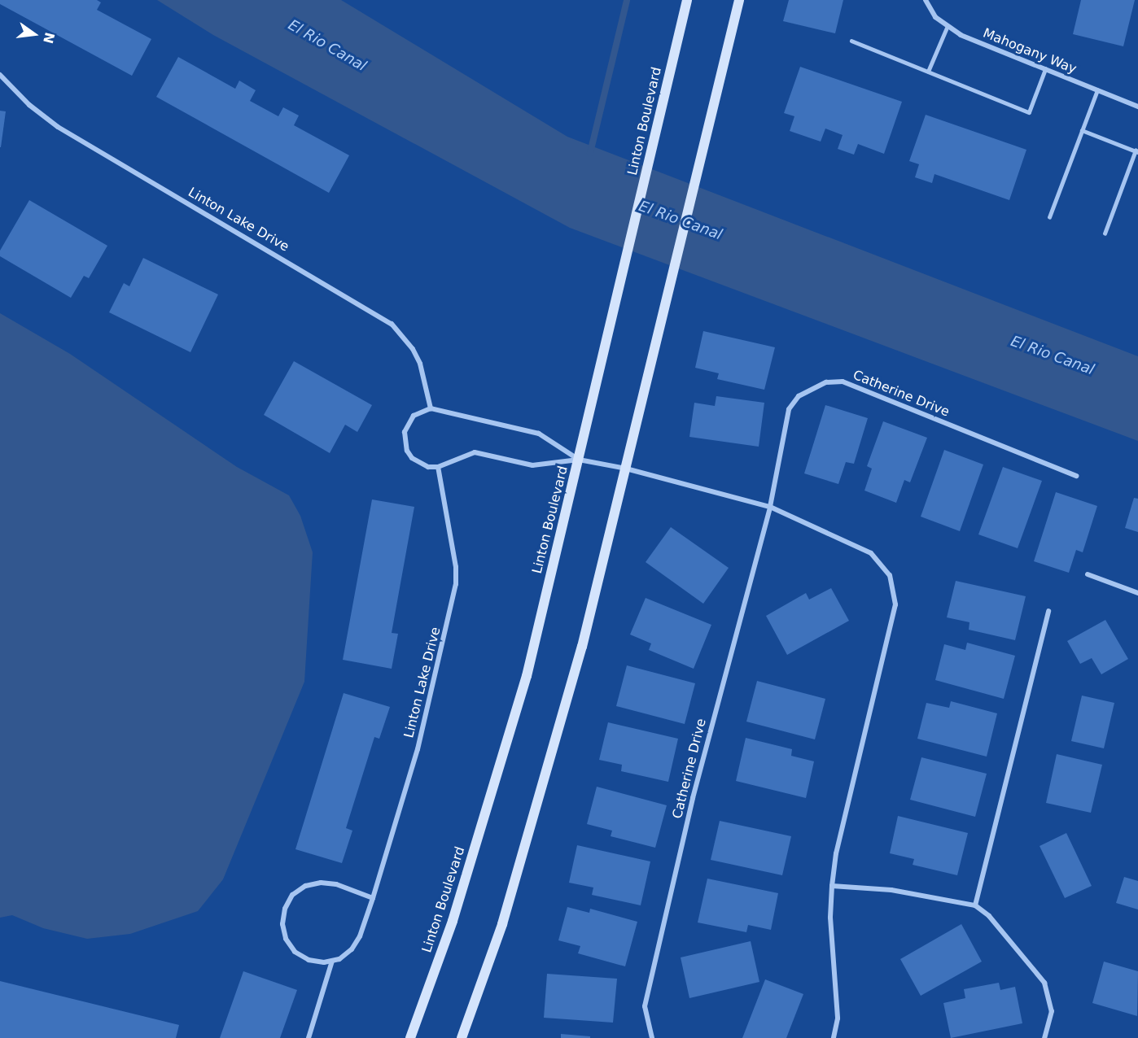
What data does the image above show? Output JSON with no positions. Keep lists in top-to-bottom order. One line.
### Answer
{"streets":{"main road":["Linton Boulevard"],"street":["Mahogany Way","Linton Lake Drive","Catherine Drive"]},"water":["El Rio Canal"],"north":"right"}
